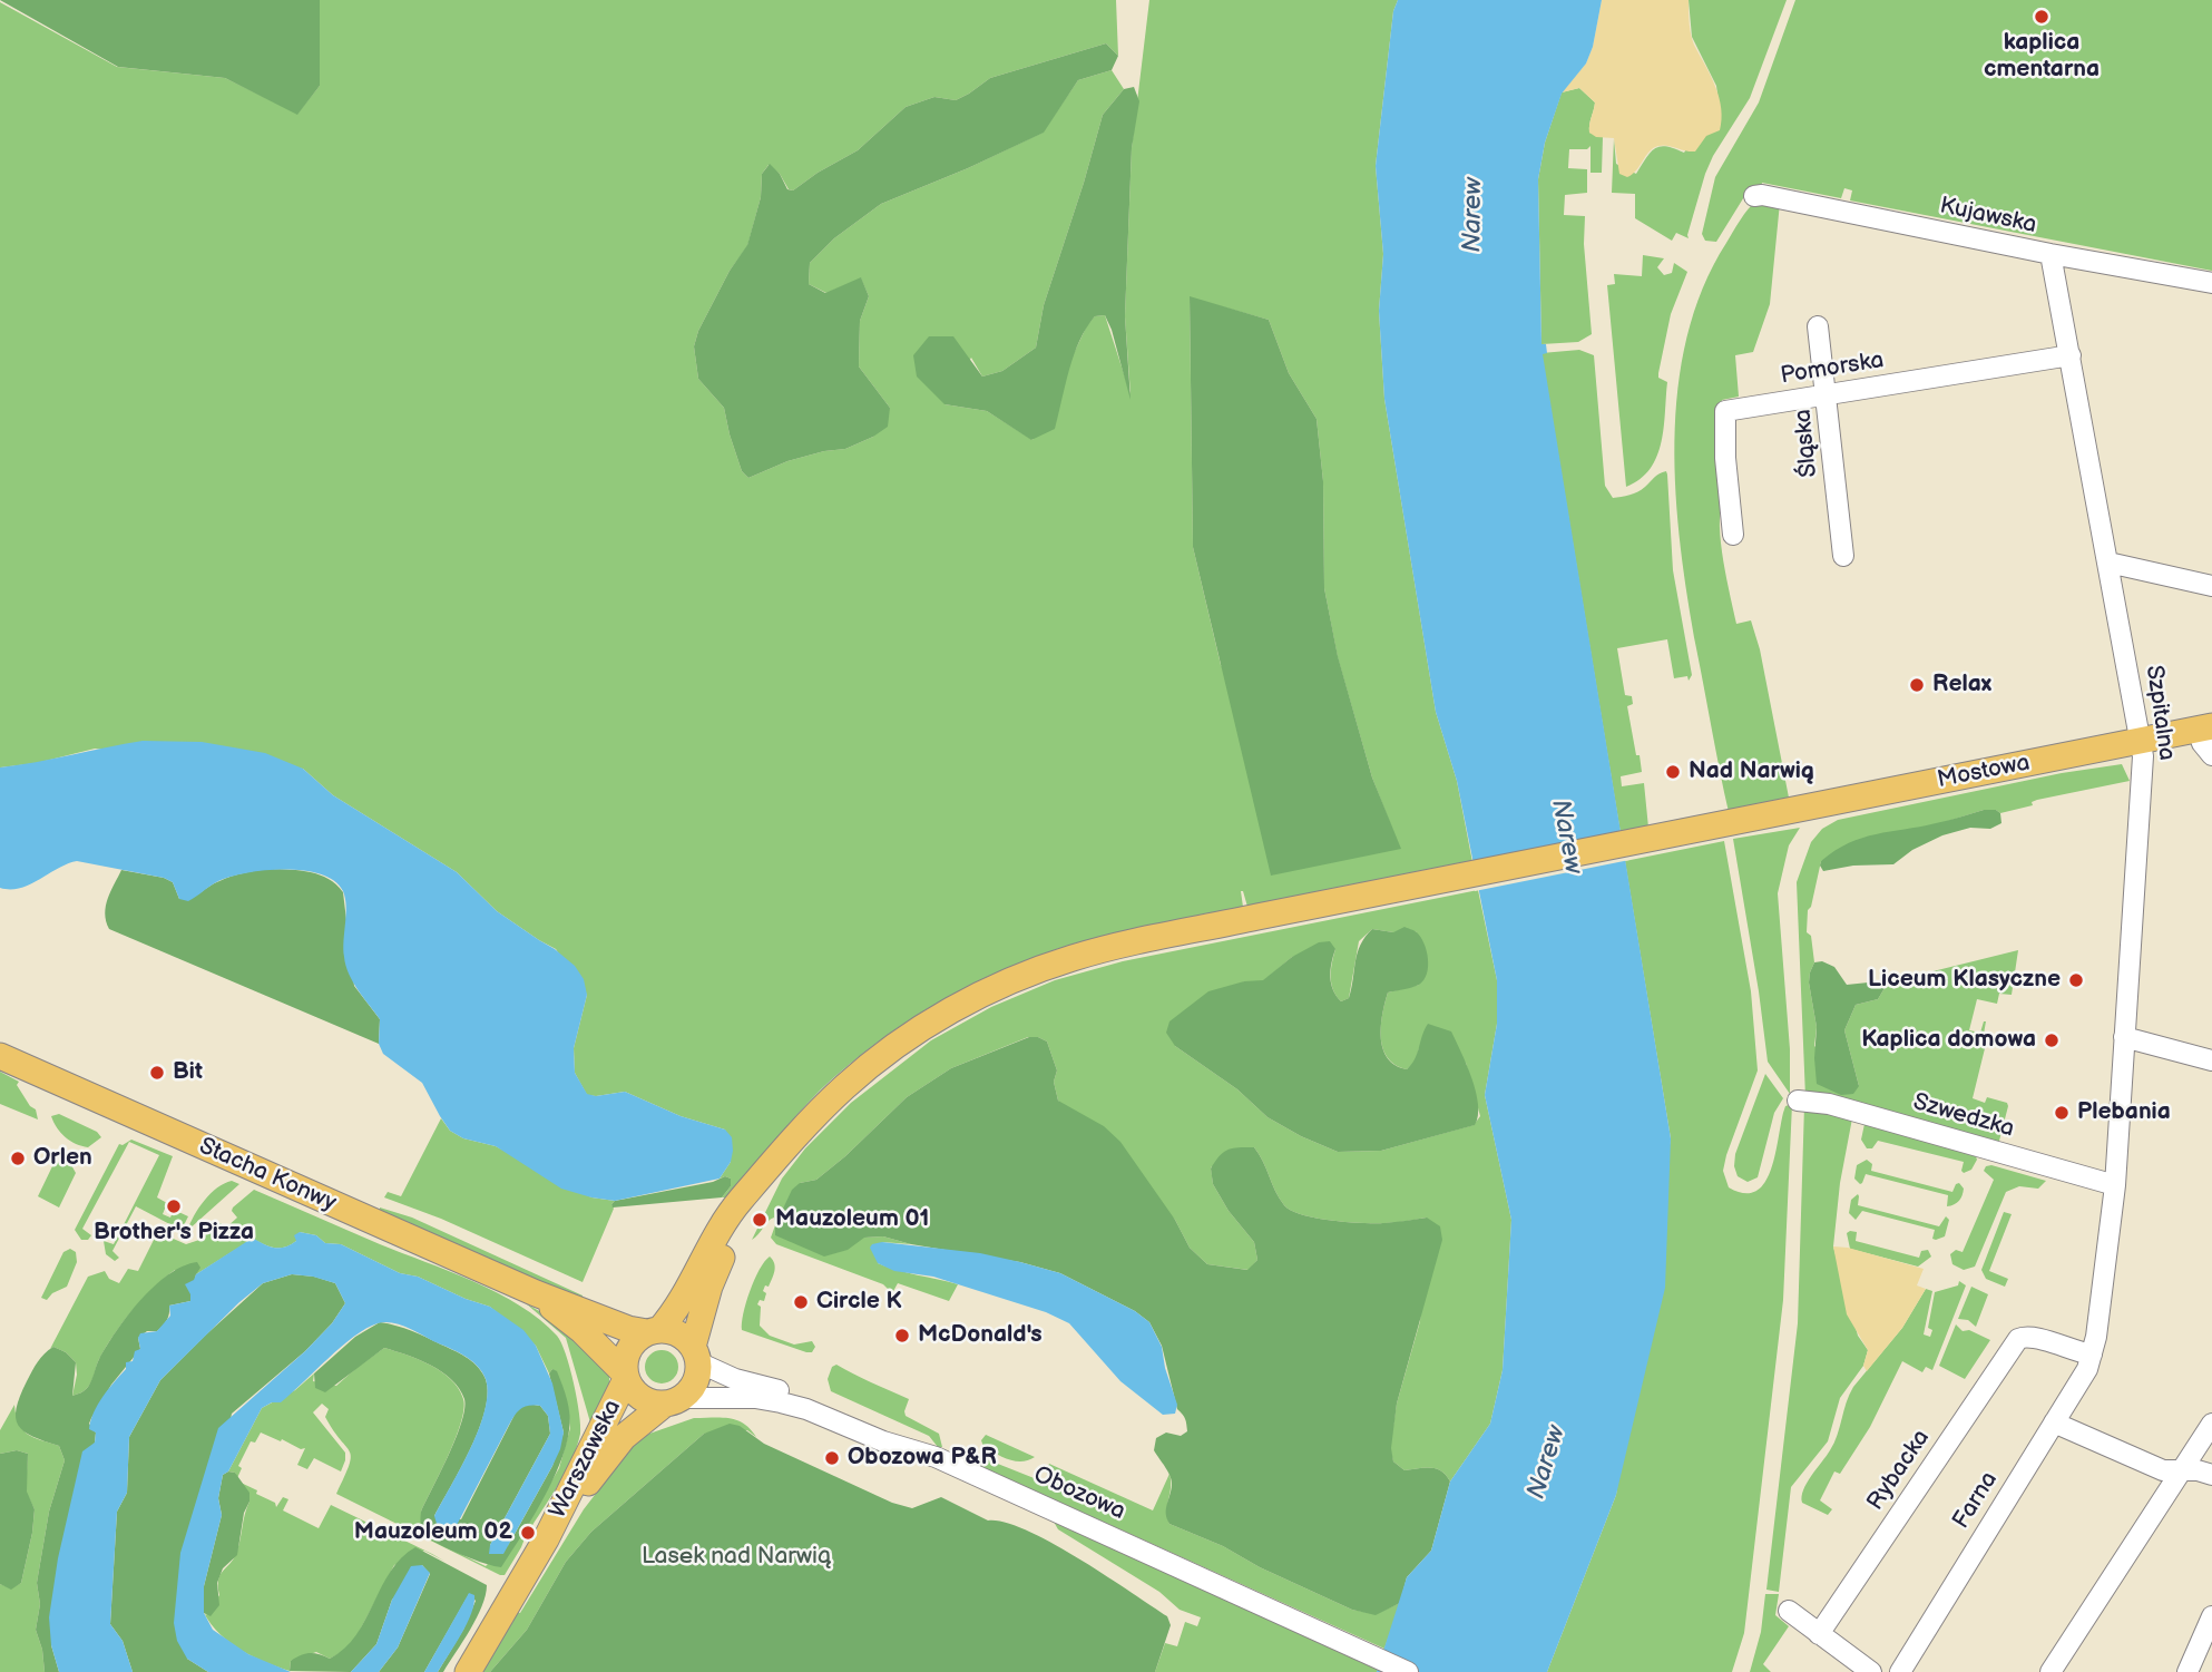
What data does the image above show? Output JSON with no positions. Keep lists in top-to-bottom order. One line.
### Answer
{"streets":{"main road":["Mostowa","Stacha Konwy","Warszawska"],"street":["Kujawska","Pomorska","Śląska","Szpitalna","Szwedzka","Rybacka","Obozowa","Farna"]},"crossings":[["Kujawska","Szpitalna"],["Pomorska","Śląska"],["Pomorska","Szpitalna"],["Szpitalna","Mostowa"],["Szpitalna","Szwedzka"],["Szpitalna","Rybacka"],["Szpitalna","Farna"],["Mostowa","Stacha Konwy"],["Mostowa","Warszawska"],["Mostowa","Obozowa"],["Stacha Konwy","Warszawska"],["Stacha Konwy","Obozowa"],["Warszawska","Obozowa"],["Rybacka","Farna"]],"water":["Narew"],"parks":["Lasek nad Narwią"],"places":["kaplica cmentarna","Relax","Nad Narwią","Liceum Klasyczne","Kaplica domowa","Bit","Plebania","Orlen","Brother's Pizza","Mauzoleum 01","Circle K","McDonald's","Obozowa P&R","Mauzoleum 02"]}
